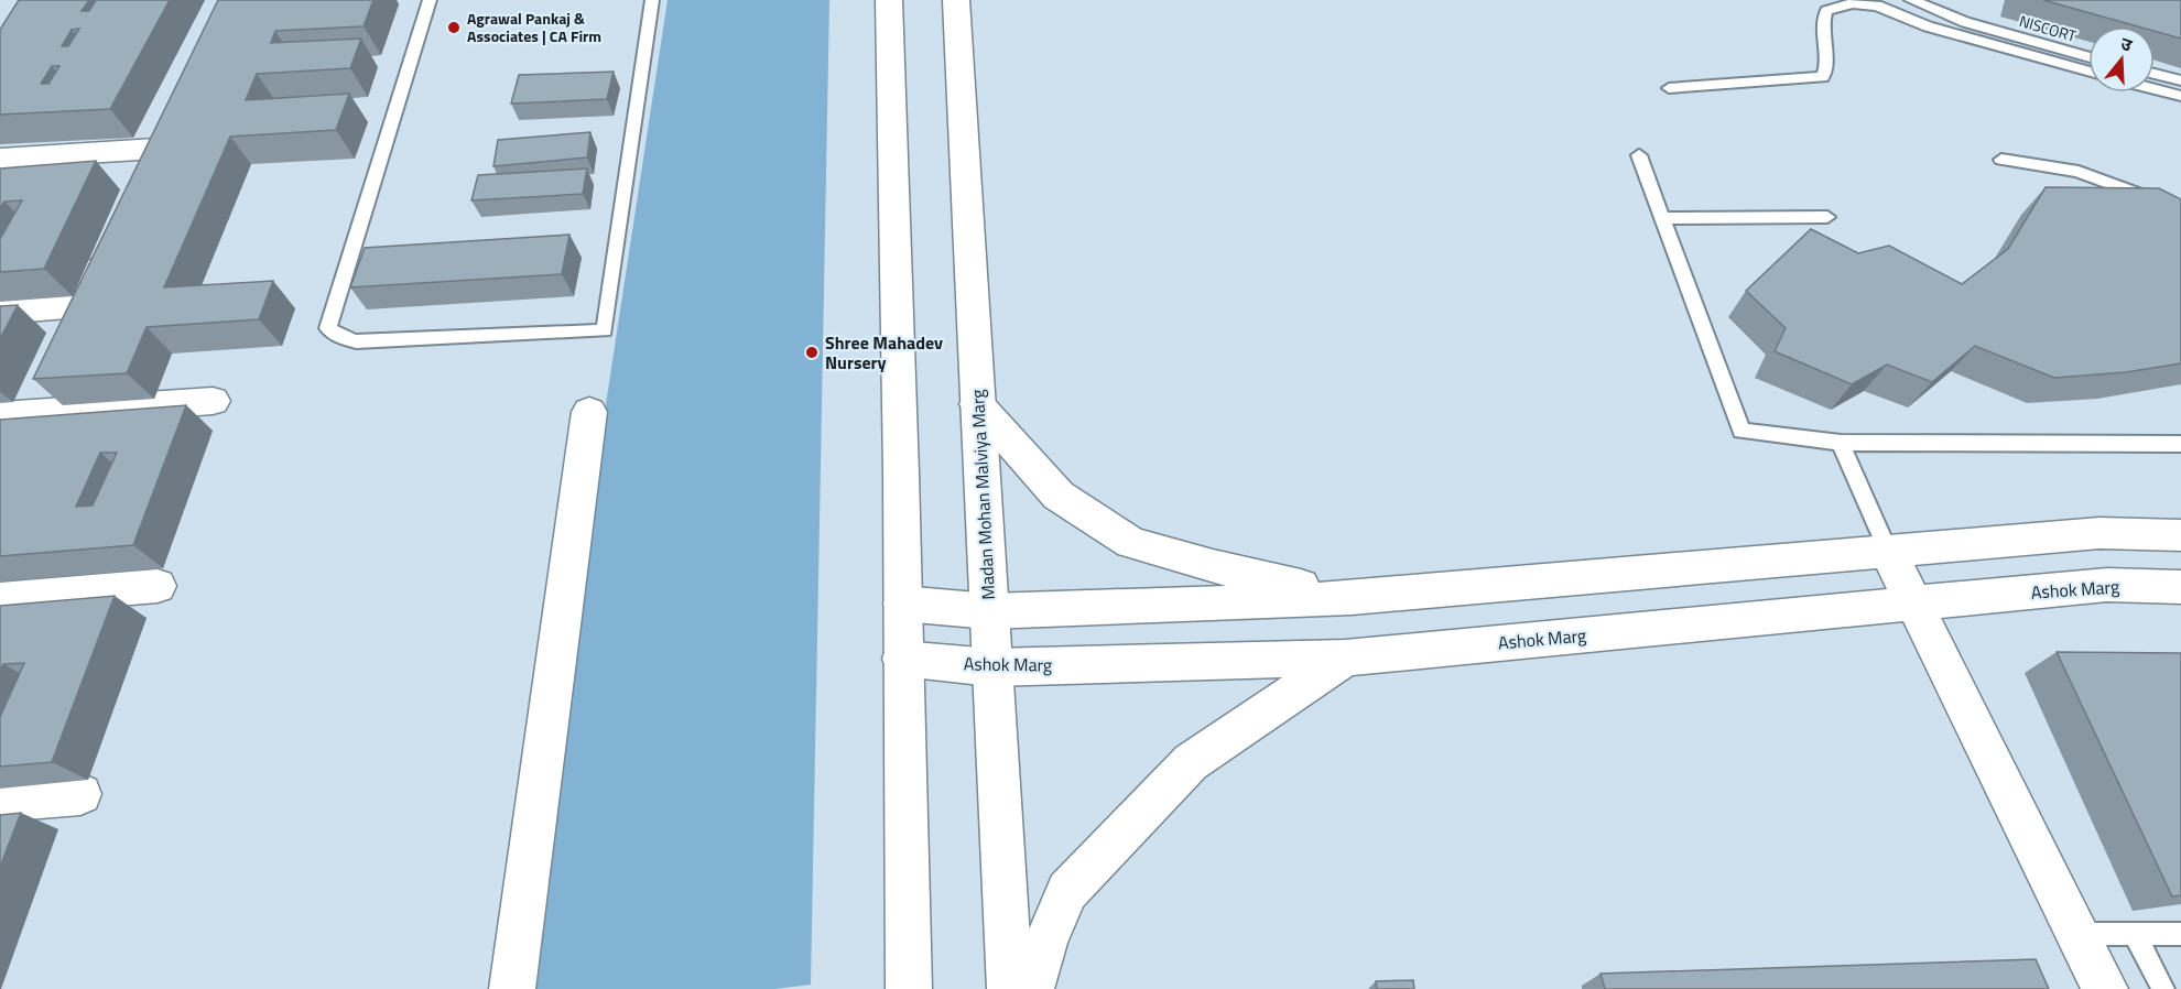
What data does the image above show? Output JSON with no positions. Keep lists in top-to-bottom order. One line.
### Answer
{"streets":{"street":["Madan Mohan Malviya Marg","Ashok Marg"],"lane":["NISCORT"]},"crossings":[["Madan Mohan Malviya Marg","Ashok Marg"]],"places":["Agrawal Pankaj & Associates | CA Firm","Shree Mahadev Nursery"],"north":"top"}
